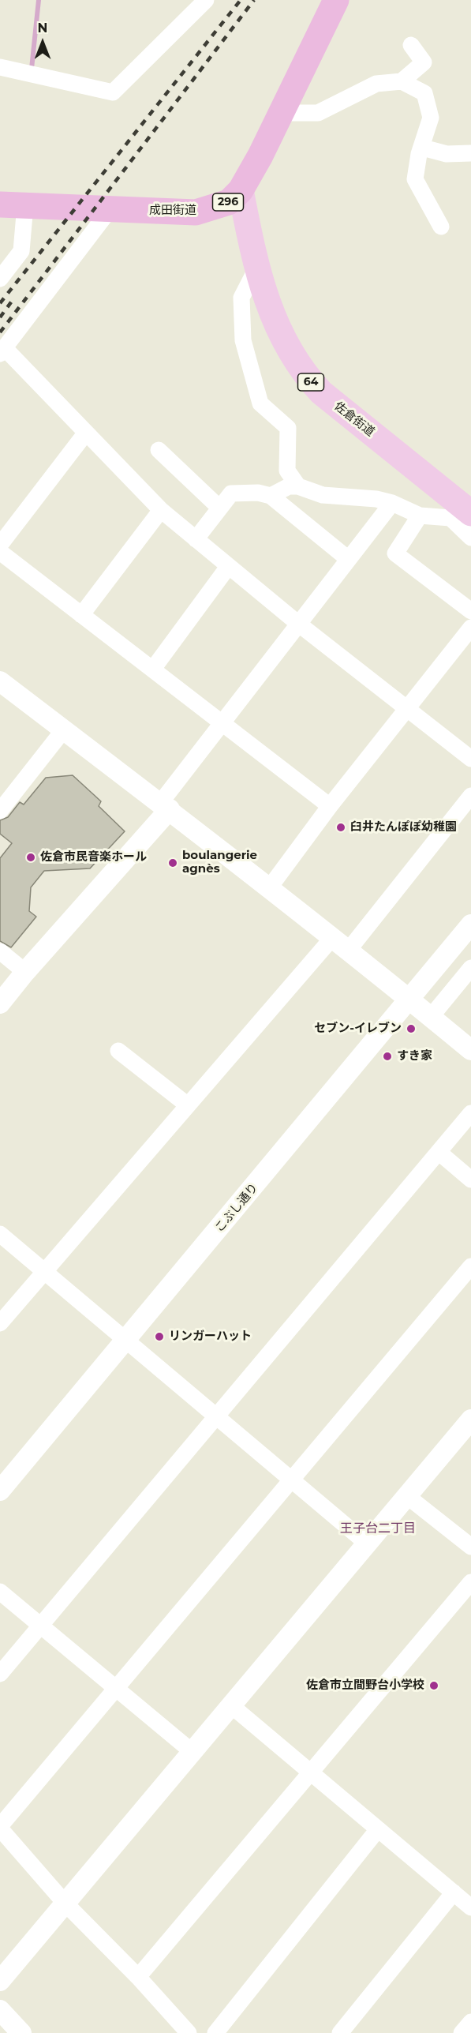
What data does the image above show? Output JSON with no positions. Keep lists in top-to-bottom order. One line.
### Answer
{"streets":{"highway":["296","成田街道"],"main road":["64","佐倉街道"],"street":["こぶし通り"]},"crossings":[["成田街道","佐倉街道"]],"districts":["王子台二丁目"],"places":["臼井たんぽぽ幼稚園","佐倉市民音楽ホール","boulangerie agnès","セブン-イレブン","すき家","リンガーハット","佐倉市立間野台小学校"],"north":"top"}
